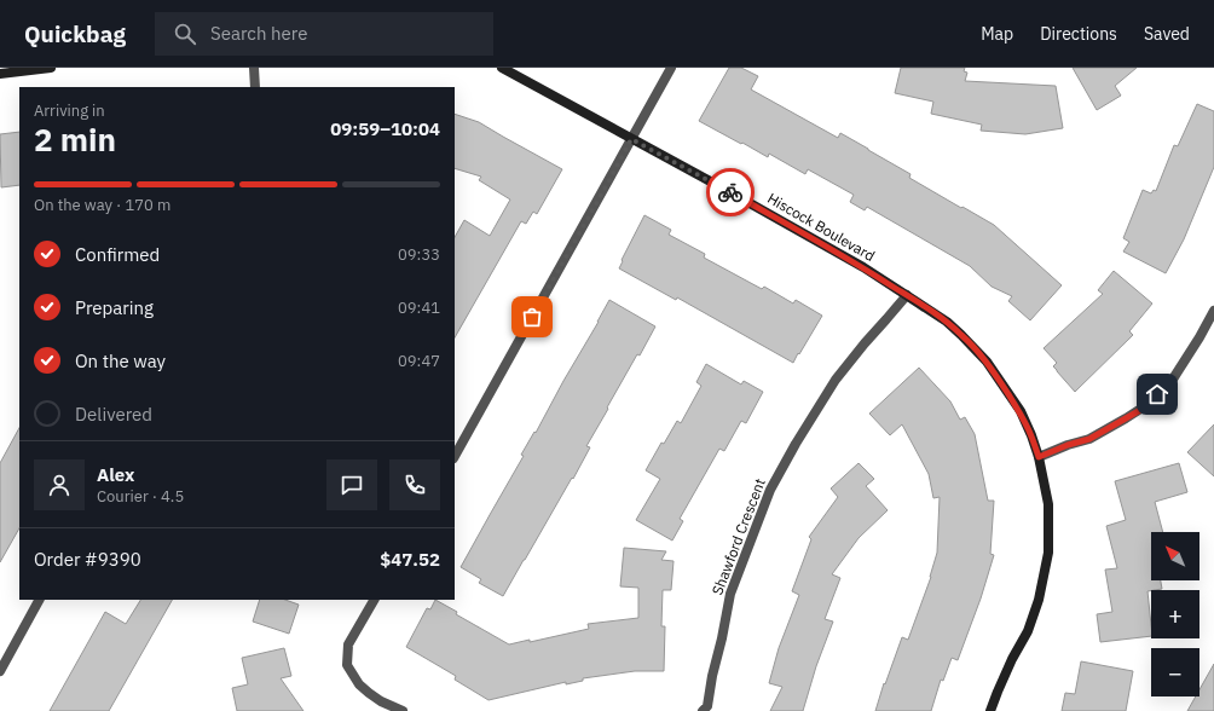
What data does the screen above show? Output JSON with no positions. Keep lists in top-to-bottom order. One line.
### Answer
{"streets":{"street":["Hiscock Boulevard","Shawford Crescent"]},"crossings":[["Hiscock Boulevard","Shawford Crescent"]],"north":"top left","page":{"header":"Quickbag","search":"Search here","nav":["Map","Directions","Saved"],"heading":["2 min","Arriving in","09:59–10:04"],"panel":["Alex","Courier · 4.5","Order #9390","$47.52"],"bar":"On the way · 170 m","list":[["Confirmed","09:33"],["Preparing","09:41"],["On the way","09:47"],"Delivered"],"map_buttons":["+","−"]}}
